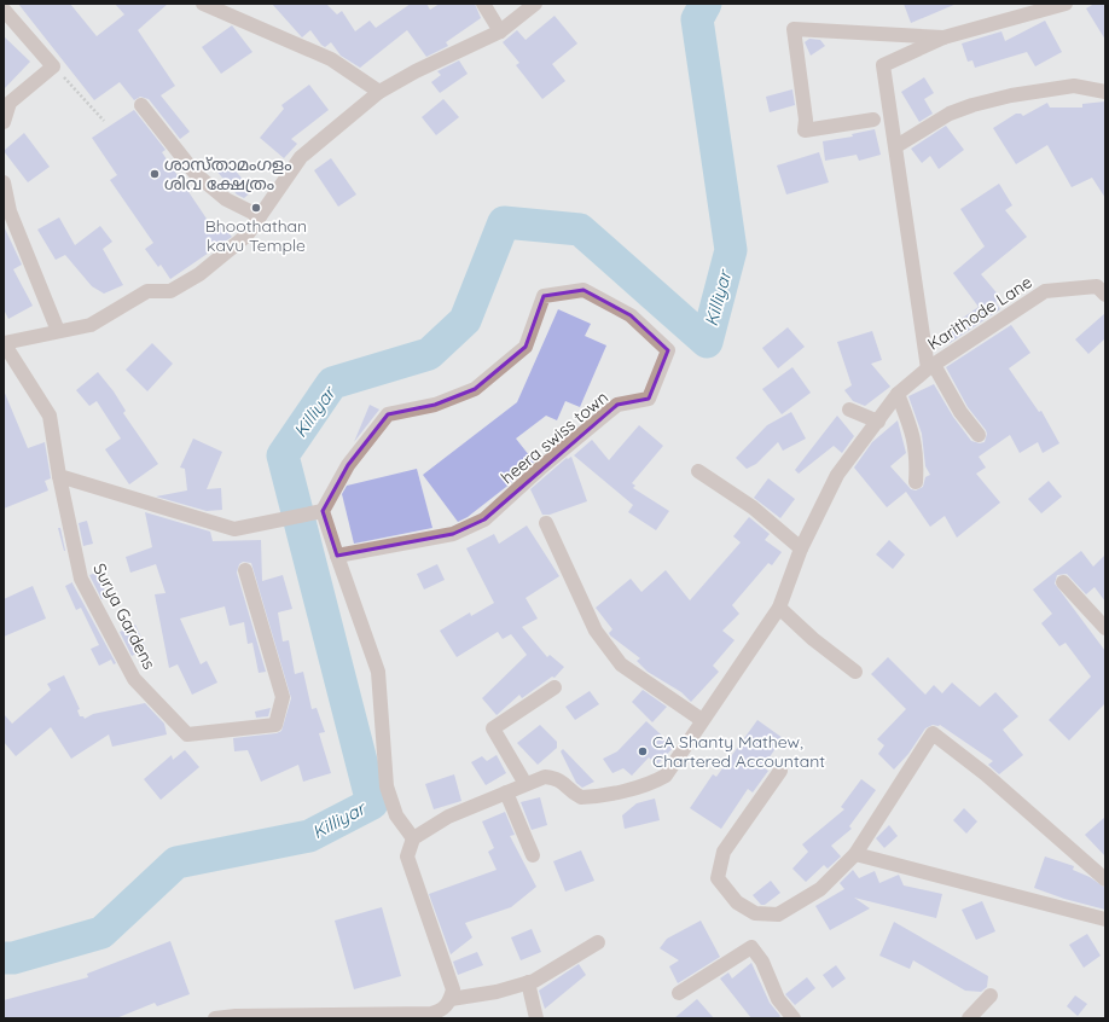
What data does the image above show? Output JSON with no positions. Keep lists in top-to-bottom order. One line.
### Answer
{"streets":{"street":["Karithode Lane","heera swiss town","Surya Gardens"]},"water":["Killiyar"],"places":["ശാസ്താമംഗളം ശിവ ക്ഷേത്രം","Bhoothathan kavu Temple","CA Shanty Mathew, Chartered Accountant"]}
